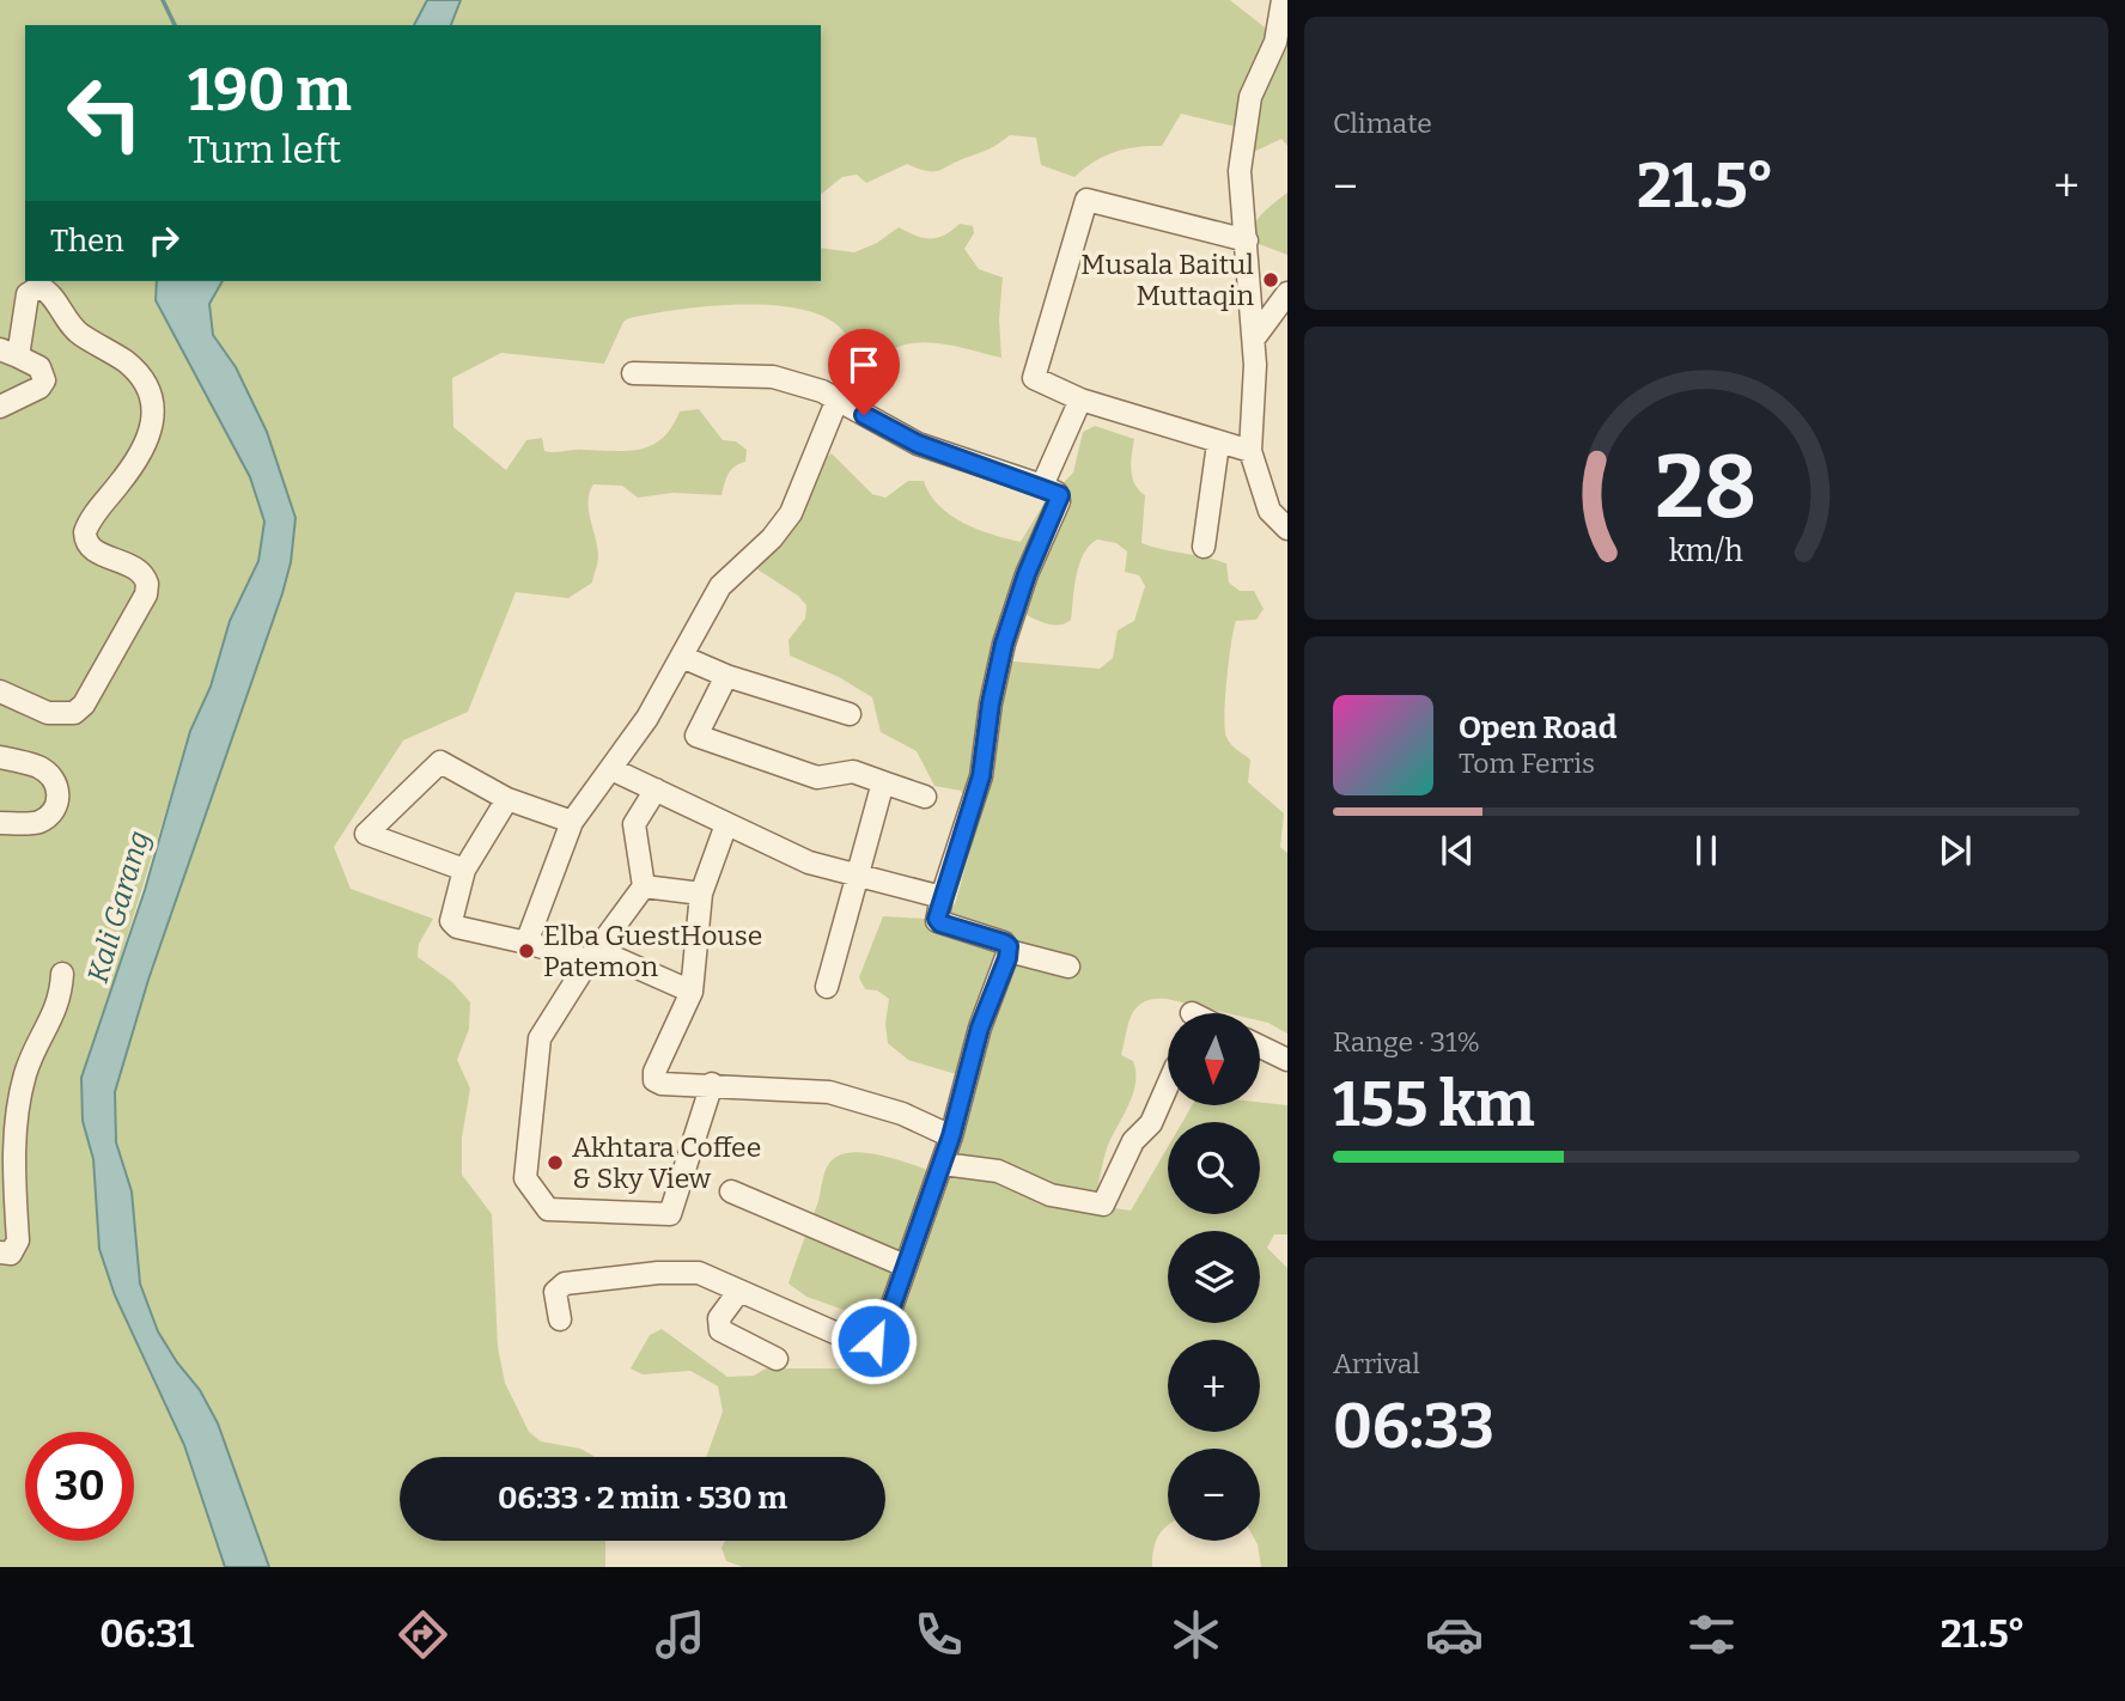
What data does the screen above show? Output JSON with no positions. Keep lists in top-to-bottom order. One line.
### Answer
{"water":["Kali Garang"],"places":["Musala Baitul Muttaqin","Elba GuestHouse Patemon","Akhtara Coffee & Sky View"],"north":"bottom","page":{"tile":["Climate",["Range · 31%","155 km"],["Arrival","06:33"]],"turn":["190 m","Turn left"],"heat":["−","21.5°","+"],"then":"Then","song":["Open Road","Tom Ferris"],"map_buttons":["+","−"],"limit":"30","trip":"06:33 · 2 min · 530 m","tabs":["06:31","21.5°"],"gauge":["28","km/h"]}}
